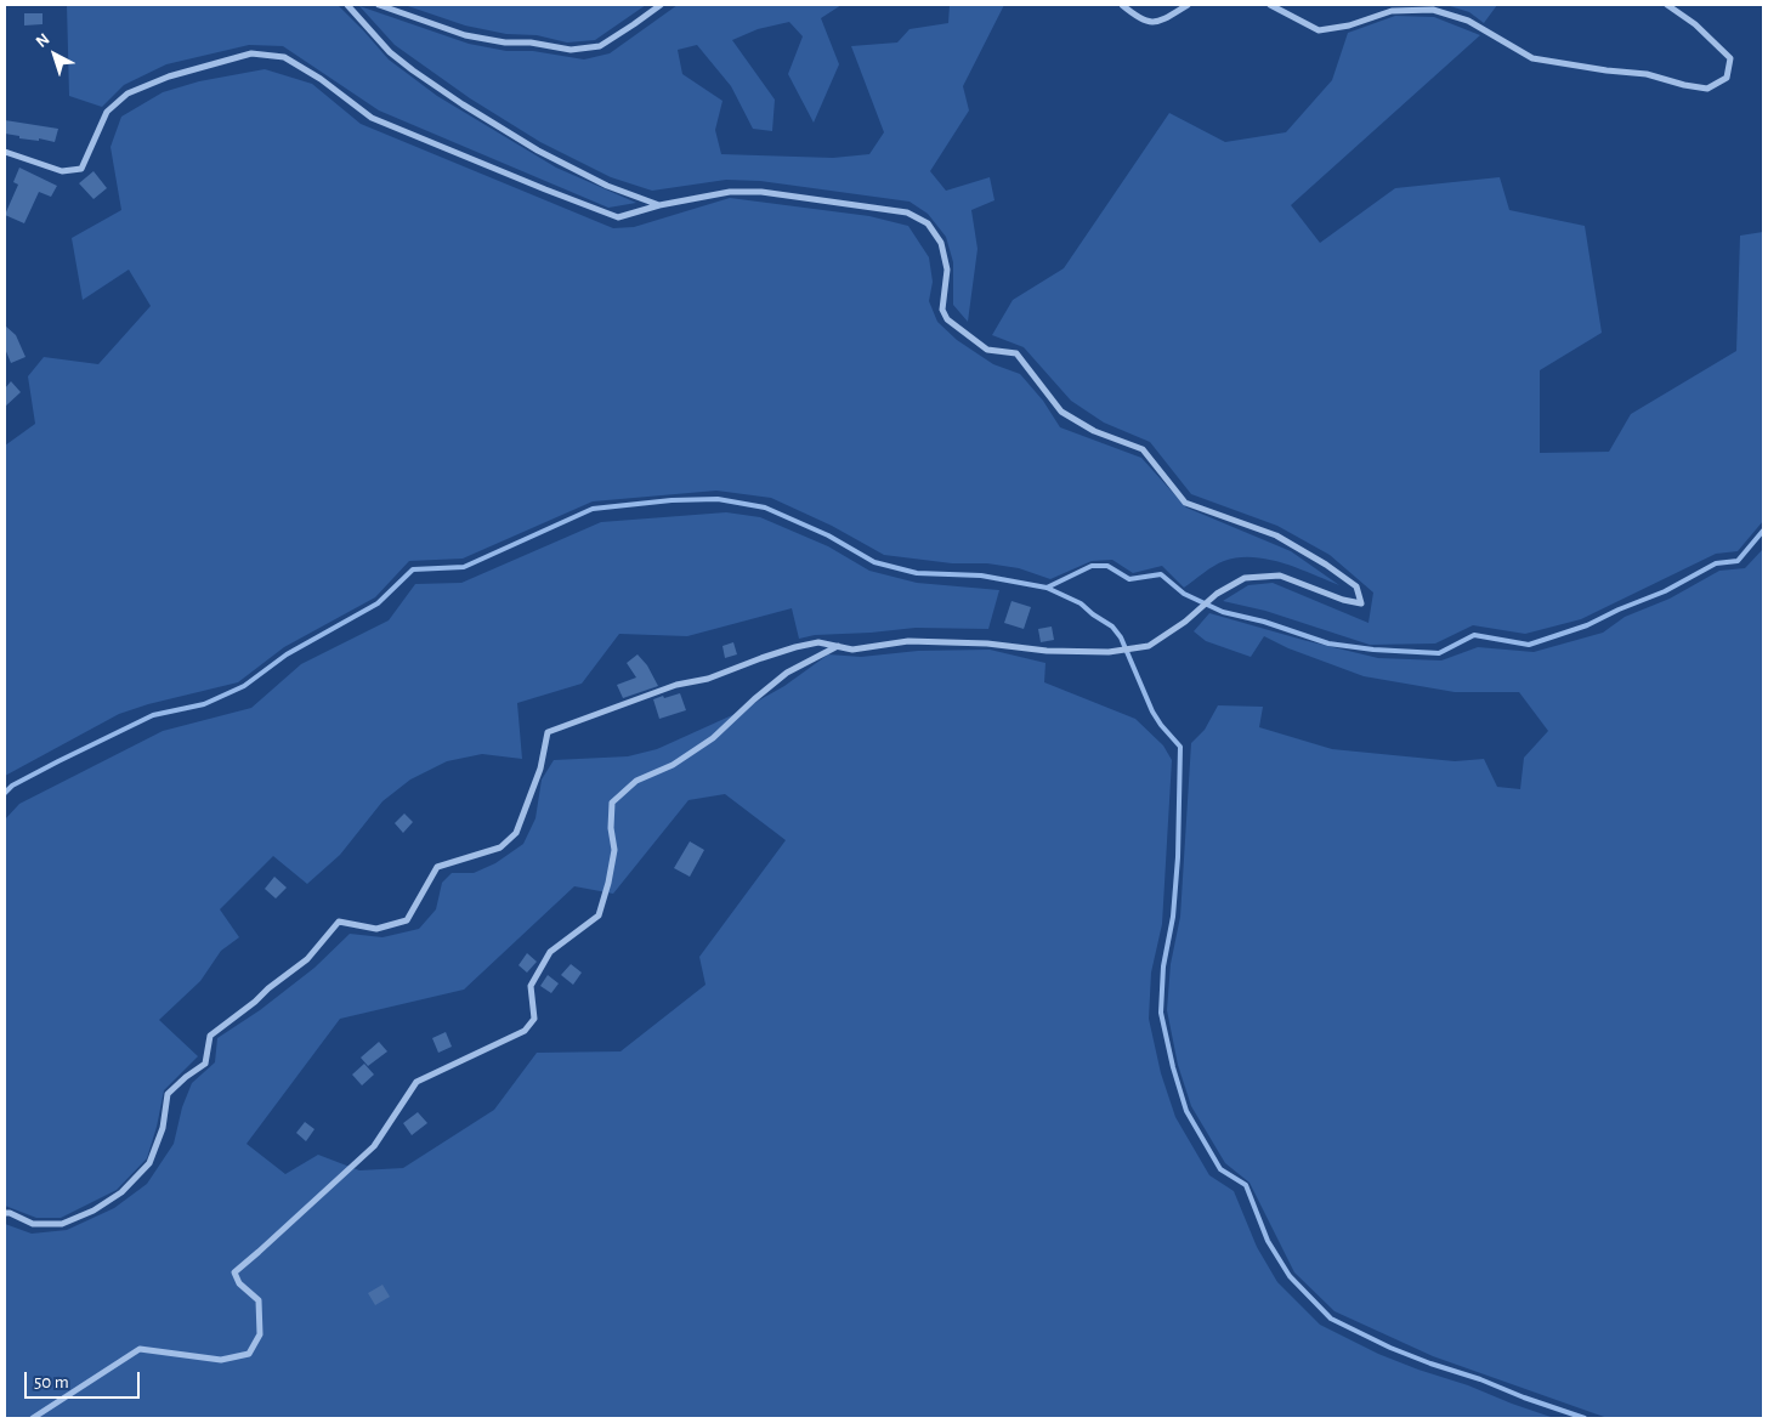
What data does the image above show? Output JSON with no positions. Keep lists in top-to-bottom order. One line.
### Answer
{"scale_bar":"50 m","north":"top left"}
